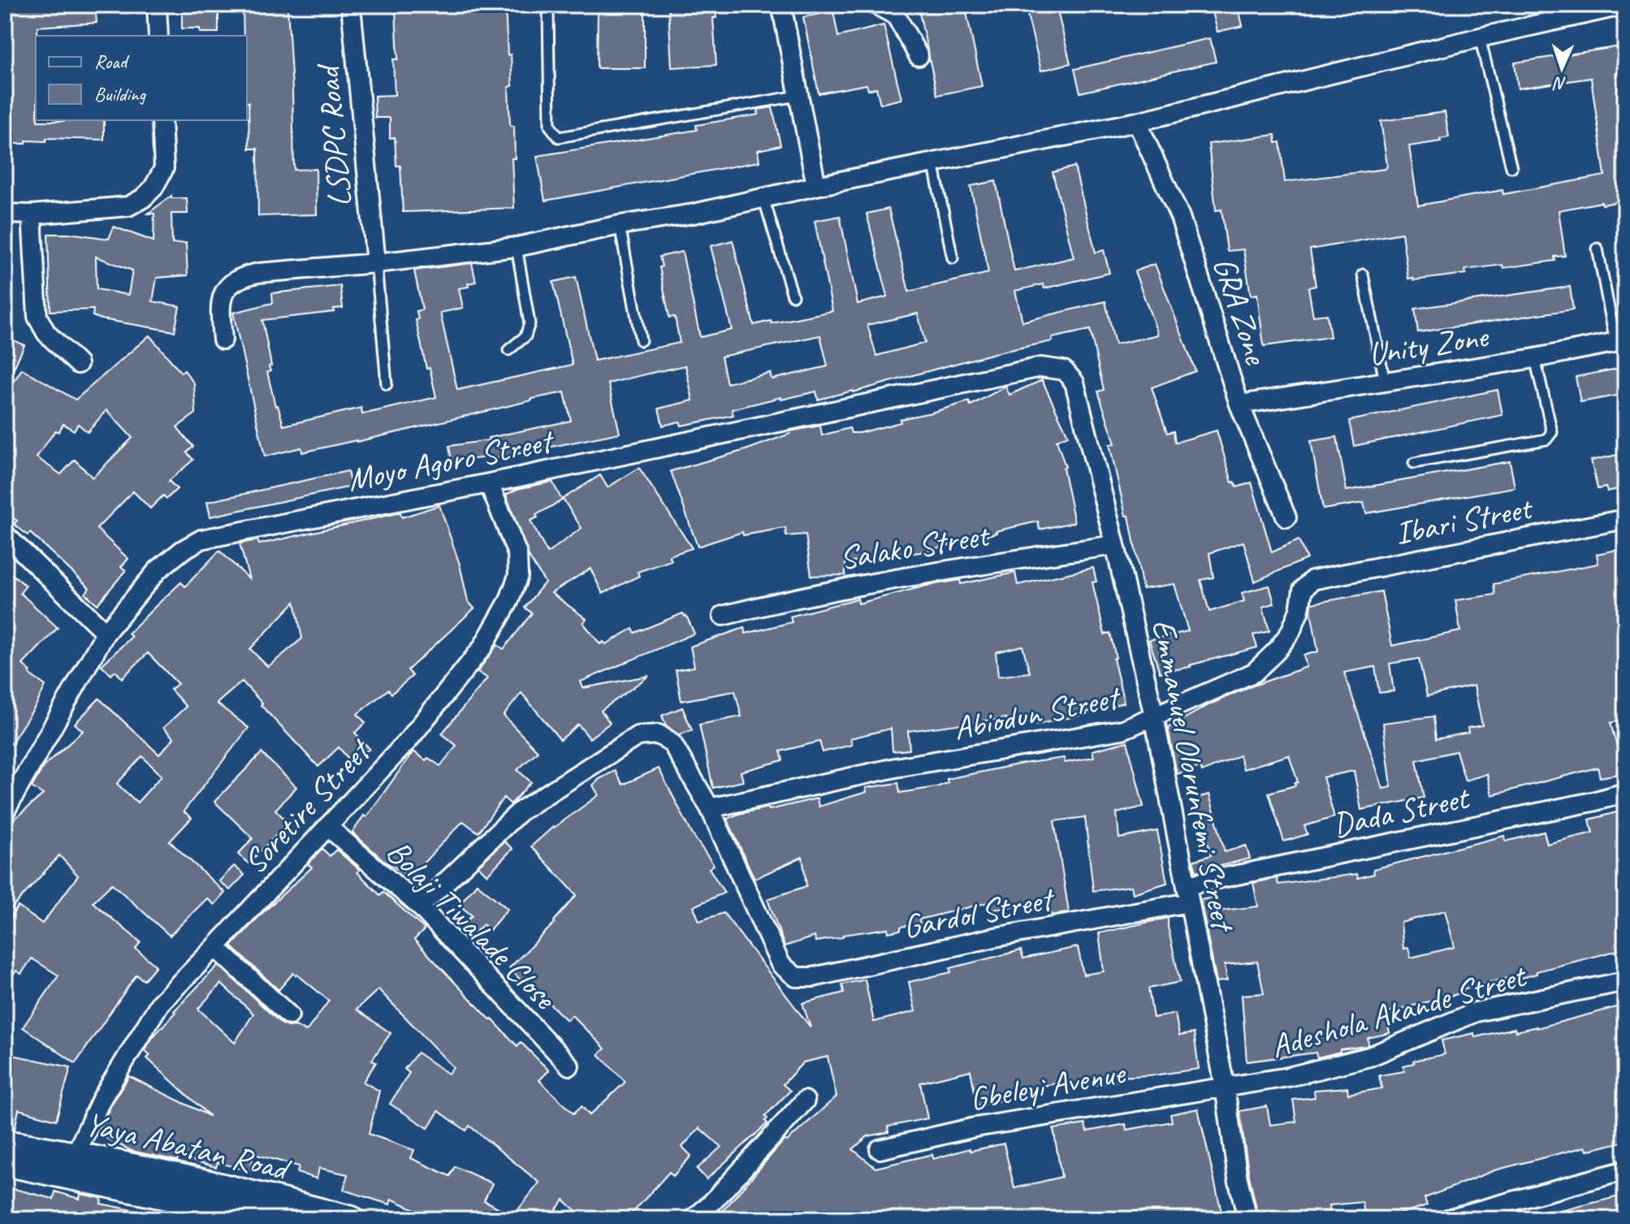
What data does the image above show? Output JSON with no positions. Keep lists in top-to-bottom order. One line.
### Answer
{"streets":{"main road":["Yaya Abatan Road"],"street":["LSDPC Road","GRA Zone","Unity Zone","Moyo Agoro Street","Ibari Street","Salako Street","Abiodun Street","Emmanuel Olorunfemi Street","Soretire Street","Dada Street","Gardol Street","Bolaji Tiwalade Close","Adeshola Akande Street","Gbeleyi Avenue"]},"crossings":[["GRA Zone","Unity Zone"],["Moyo Agoro Street","Emmanuel Olorunfemi Street"],["Moyo Agoro Street","Soretire Street"],["Ibari Street","Abiodun Street"],["Salako Street","Emmanuel Olorunfemi Street"],["Abiodun Street","Emmanuel Olorunfemi Street"],["Abiodun Street","Gardol Street"],["Emmanuel Olorunfemi Street","Dada Street"],["Emmanuel Olorunfemi Street","Gardol Street"],["Emmanuel Olorunfemi Street","Adeshola Akande Street"],["Emmanuel Olorunfemi Street","Gbeleyi Avenue"],["Soretire Street","Bolaji Tiwalade Close"],["Soretire Street","Yaya Abatan Road"],["Dada Street","Gardol Street"],["Adeshola Akande Street","Gbeleyi Avenue"]],"legend":["Road","Building"],"north":"bottom"}
